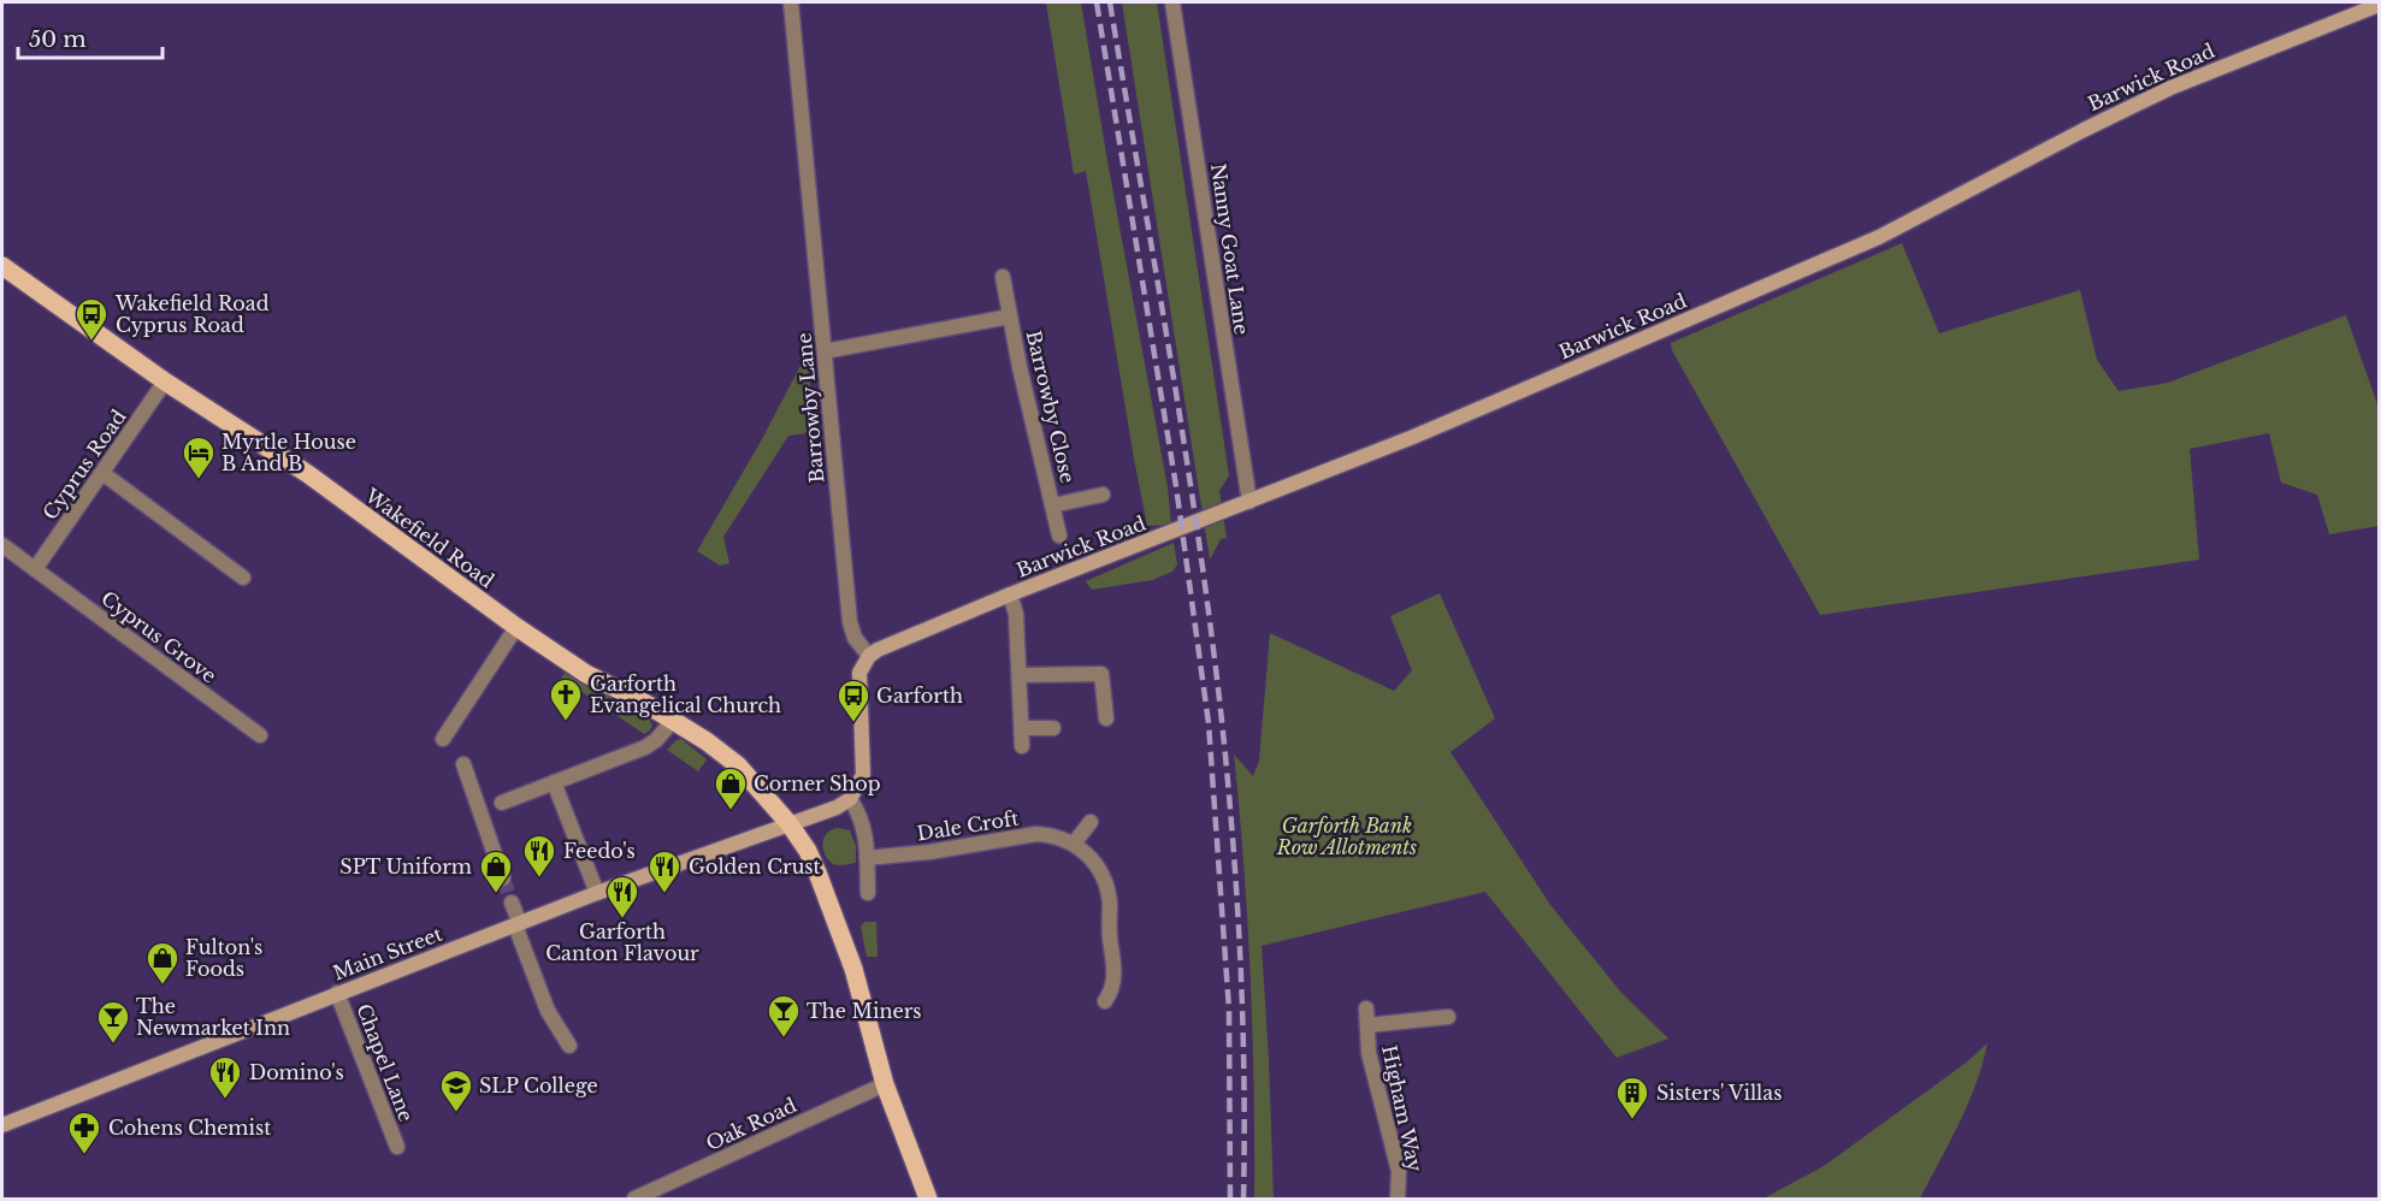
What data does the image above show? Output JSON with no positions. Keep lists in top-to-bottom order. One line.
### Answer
{"streets":{"main road":["Wakefield Road"],"street":["Barwick Road","Nanny Goat Lane","Barrowby Close","Barrowby Lane","Cyprus Road","Cyprus Grove","Dale Croft","Main Street","Chapel Lane","Higham Way","Oak Road"]},"crossings":[["Barwick Road","Nanny Goat Lane"],["Barwick Road","Barrowby Lane"],["Barrowby Close","Barrowby Lane"],["Cyprus Road","Wakefield Road"],["Cyprus Road","Cyprus Grove"],["Wakefield Road","Main Street"],["Wakefield Road","Oak Road"],["Main Street","Chapel Lane"]],"parks":["Garforth Bank Row Allotments"],"places":{"bus stop":["Wakefield Road Cyprus Road","Garforth"],"hotel":["Myrtle House B And B"],"church":["Garforth Evangelical Church"],"shop":["Corner Shop","SPT Uniform","Fulton's Foods"],"restaurant":["Feedo's","Golden Crust","Garforth Canton Flavour","Domino's"],"bar":["The Miners","The Newmarket Inn"],"school or university":["SLP College"],"building":["Sisters' Villas"],"pharmacy":["Cohens Chemist"]},"scale_bar":"50 m"}
